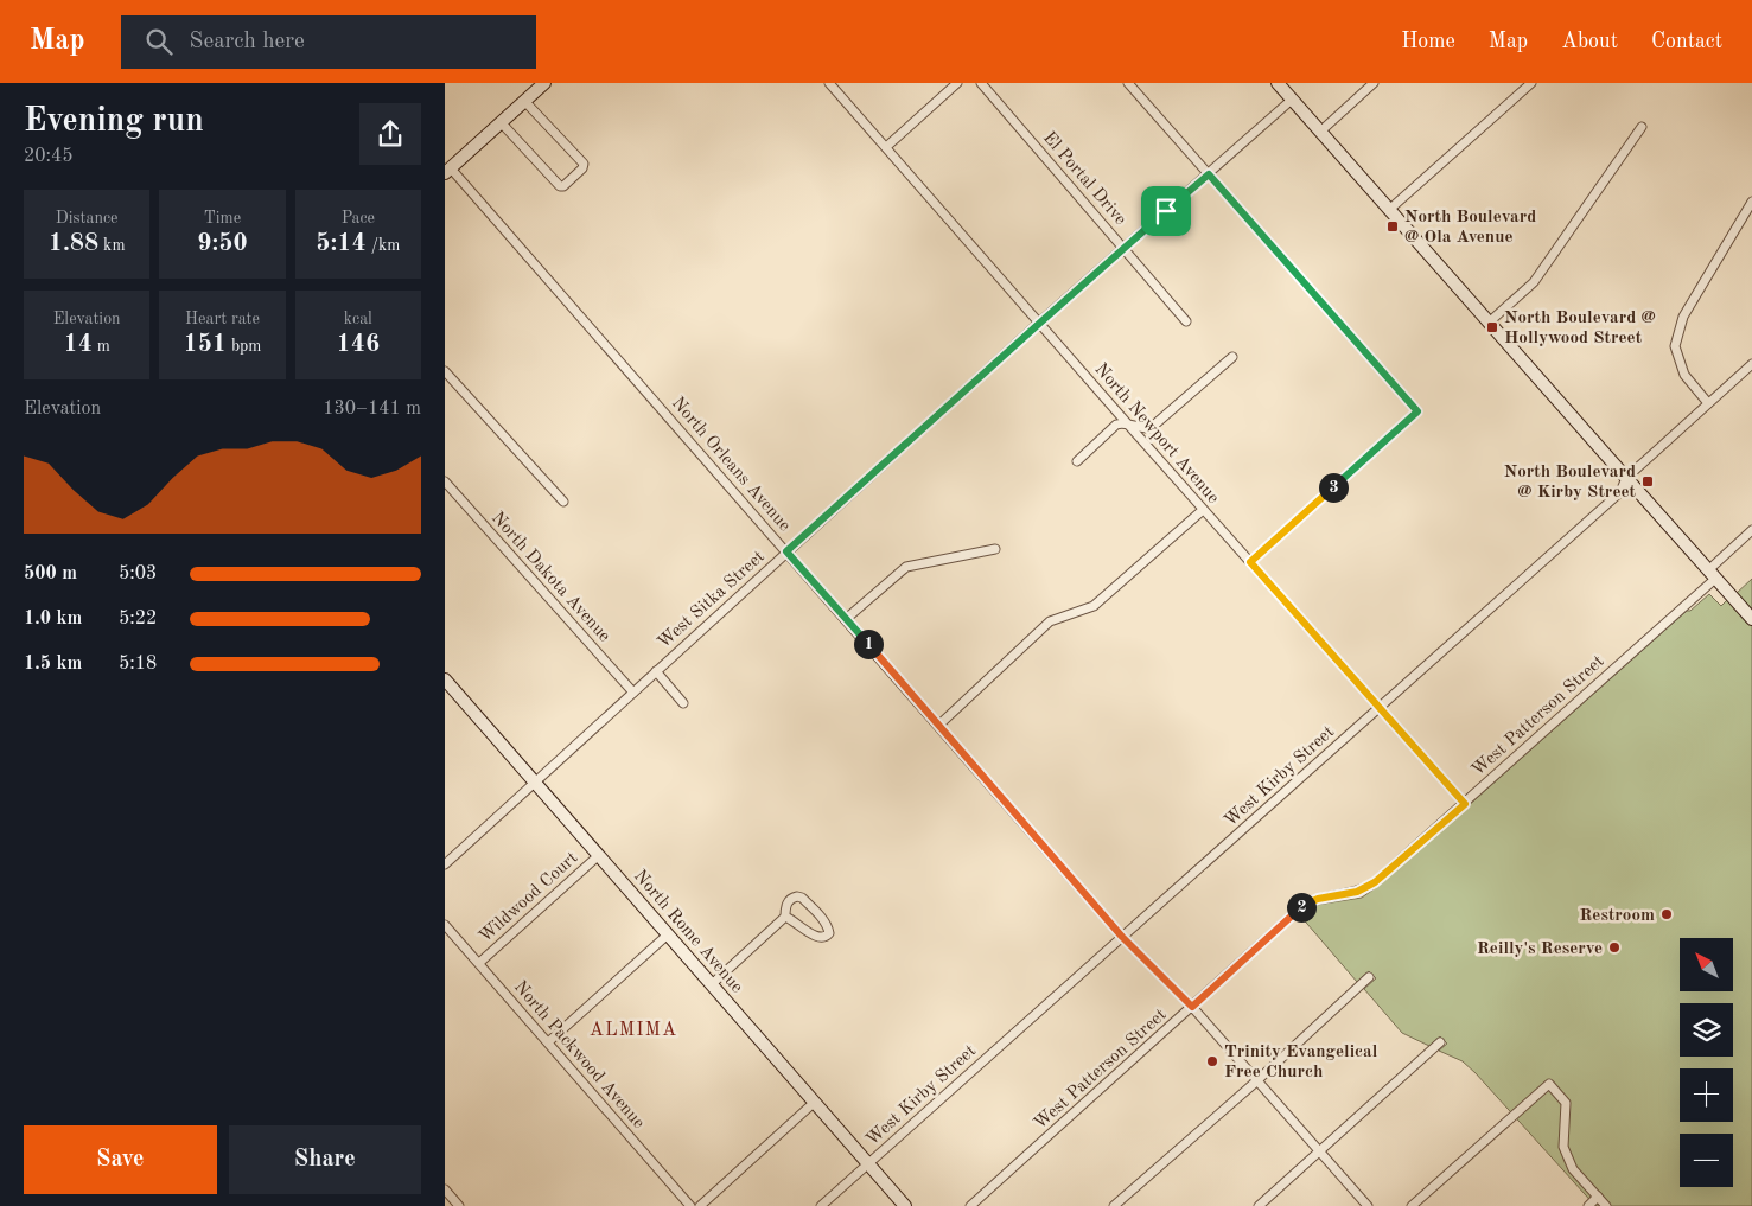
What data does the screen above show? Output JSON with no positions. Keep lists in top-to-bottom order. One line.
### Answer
{"streets":{"street":["El Portal Drive","North Newport Avenue","North Orleans Avenue","North Dakota Avenue","West Sitka Street","West Patterson Street","West Kirby Street","Wildwood Court","North Rome Avenue","North Packwood Avenue"]},"crossings":[["El Portal Drive","West Sitka Street"],["North Newport Avenue","West Sitka Street"],["North Newport Avenue","West Patterson Street"],["North Newport Avenue","West Kirby Street"],["North Orleans Avenue","West Sitka Street"],["North Orleans Avenue","West Patterson Street"],["North Orleans Avenue","West Kirby Street"],["North Dakota Avenue","West Sitka Street"],["West Sitka Street","North Rome Avenue"],["West Kirby Street","North Rome Avenue"],["Wildwood Court","North Rome Avenue"],["Wildwood Court","North Packwood Avenue"]],"districts":["ALMIMA"],"places":{"transit":["North Boulevard @ Ola Avenue","North Boulevard @ Hollywood Street","North Boulevard @ Kirby Street"],"other":["Restroom","Reilly's Reserve","Trinity Evangelical Free Church"]},"north":"top left","page":{"header":"Map","search":"Search here","nav":["Home","Map","About","Contact"],"heading":["Evening run","20:45"],"stats":[["Distance","1.88 km"],["Time","9:50"],["Pace","5:14 /km"],["Elevation","14 m"],["Heart rate","151 bpm"],["kcal","146"]],"chart":["Elevation","130–141 m"],"pins":["3","1","2"],"list":[{"name":"500 m","note":"5:03"},{"name":"1.0 km","note":"5:22"},{"name":"1.5 km","note":"5:18"}],"map_buttons":["+","−"],"buttons":["Save","Share"]}}
